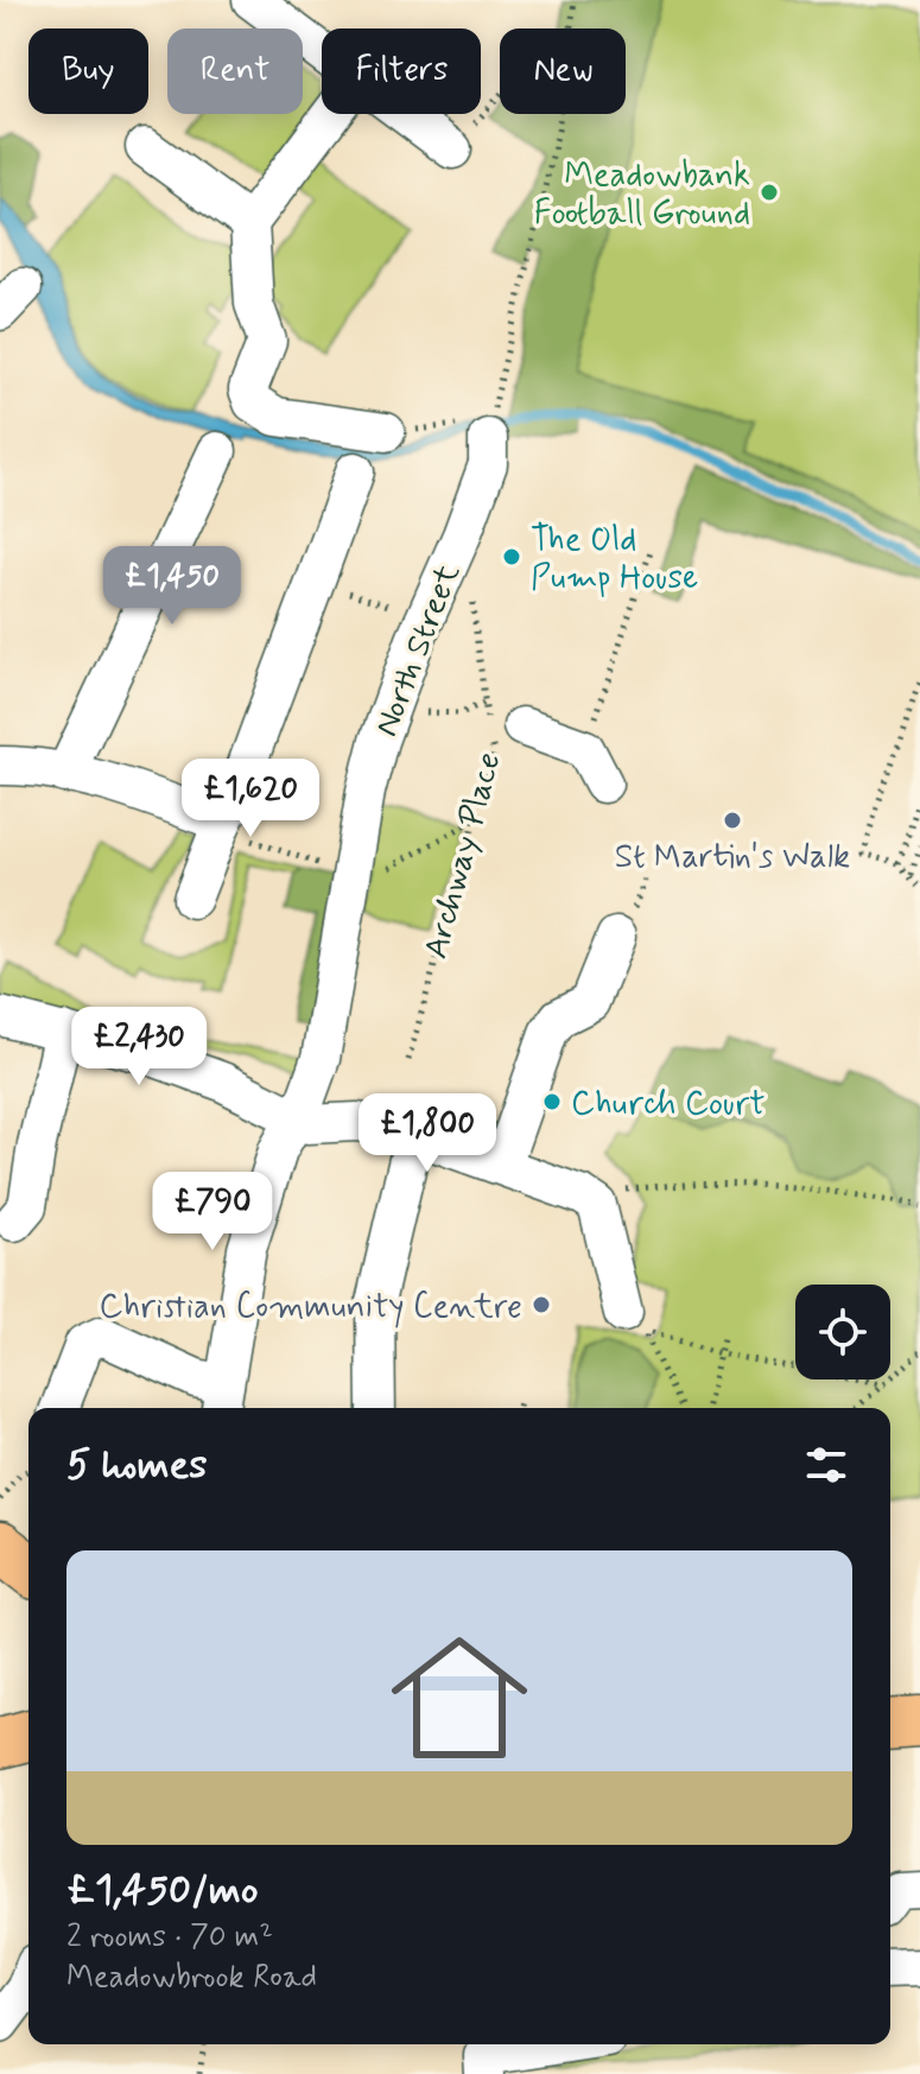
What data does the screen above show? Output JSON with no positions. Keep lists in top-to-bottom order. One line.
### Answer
{"streets":{"street":["North Street","Archway Place"]},"crossings":[["North Street","Archway Place"]],"places":["Meadowbank Football Ground","The Old Pump House","St Martin's Walk","Church Court","Christian Community Centre"],"page":{"chip":["Buy","Rent","Filters","New"],"price":["£1,450","£1,620","£2,430","£1,800","£790"],"heading":"5 homes","list":[{"name":"£1,450/mo","note":"2 rooms · 70 m² · Meadowbrook Road"}]}}
